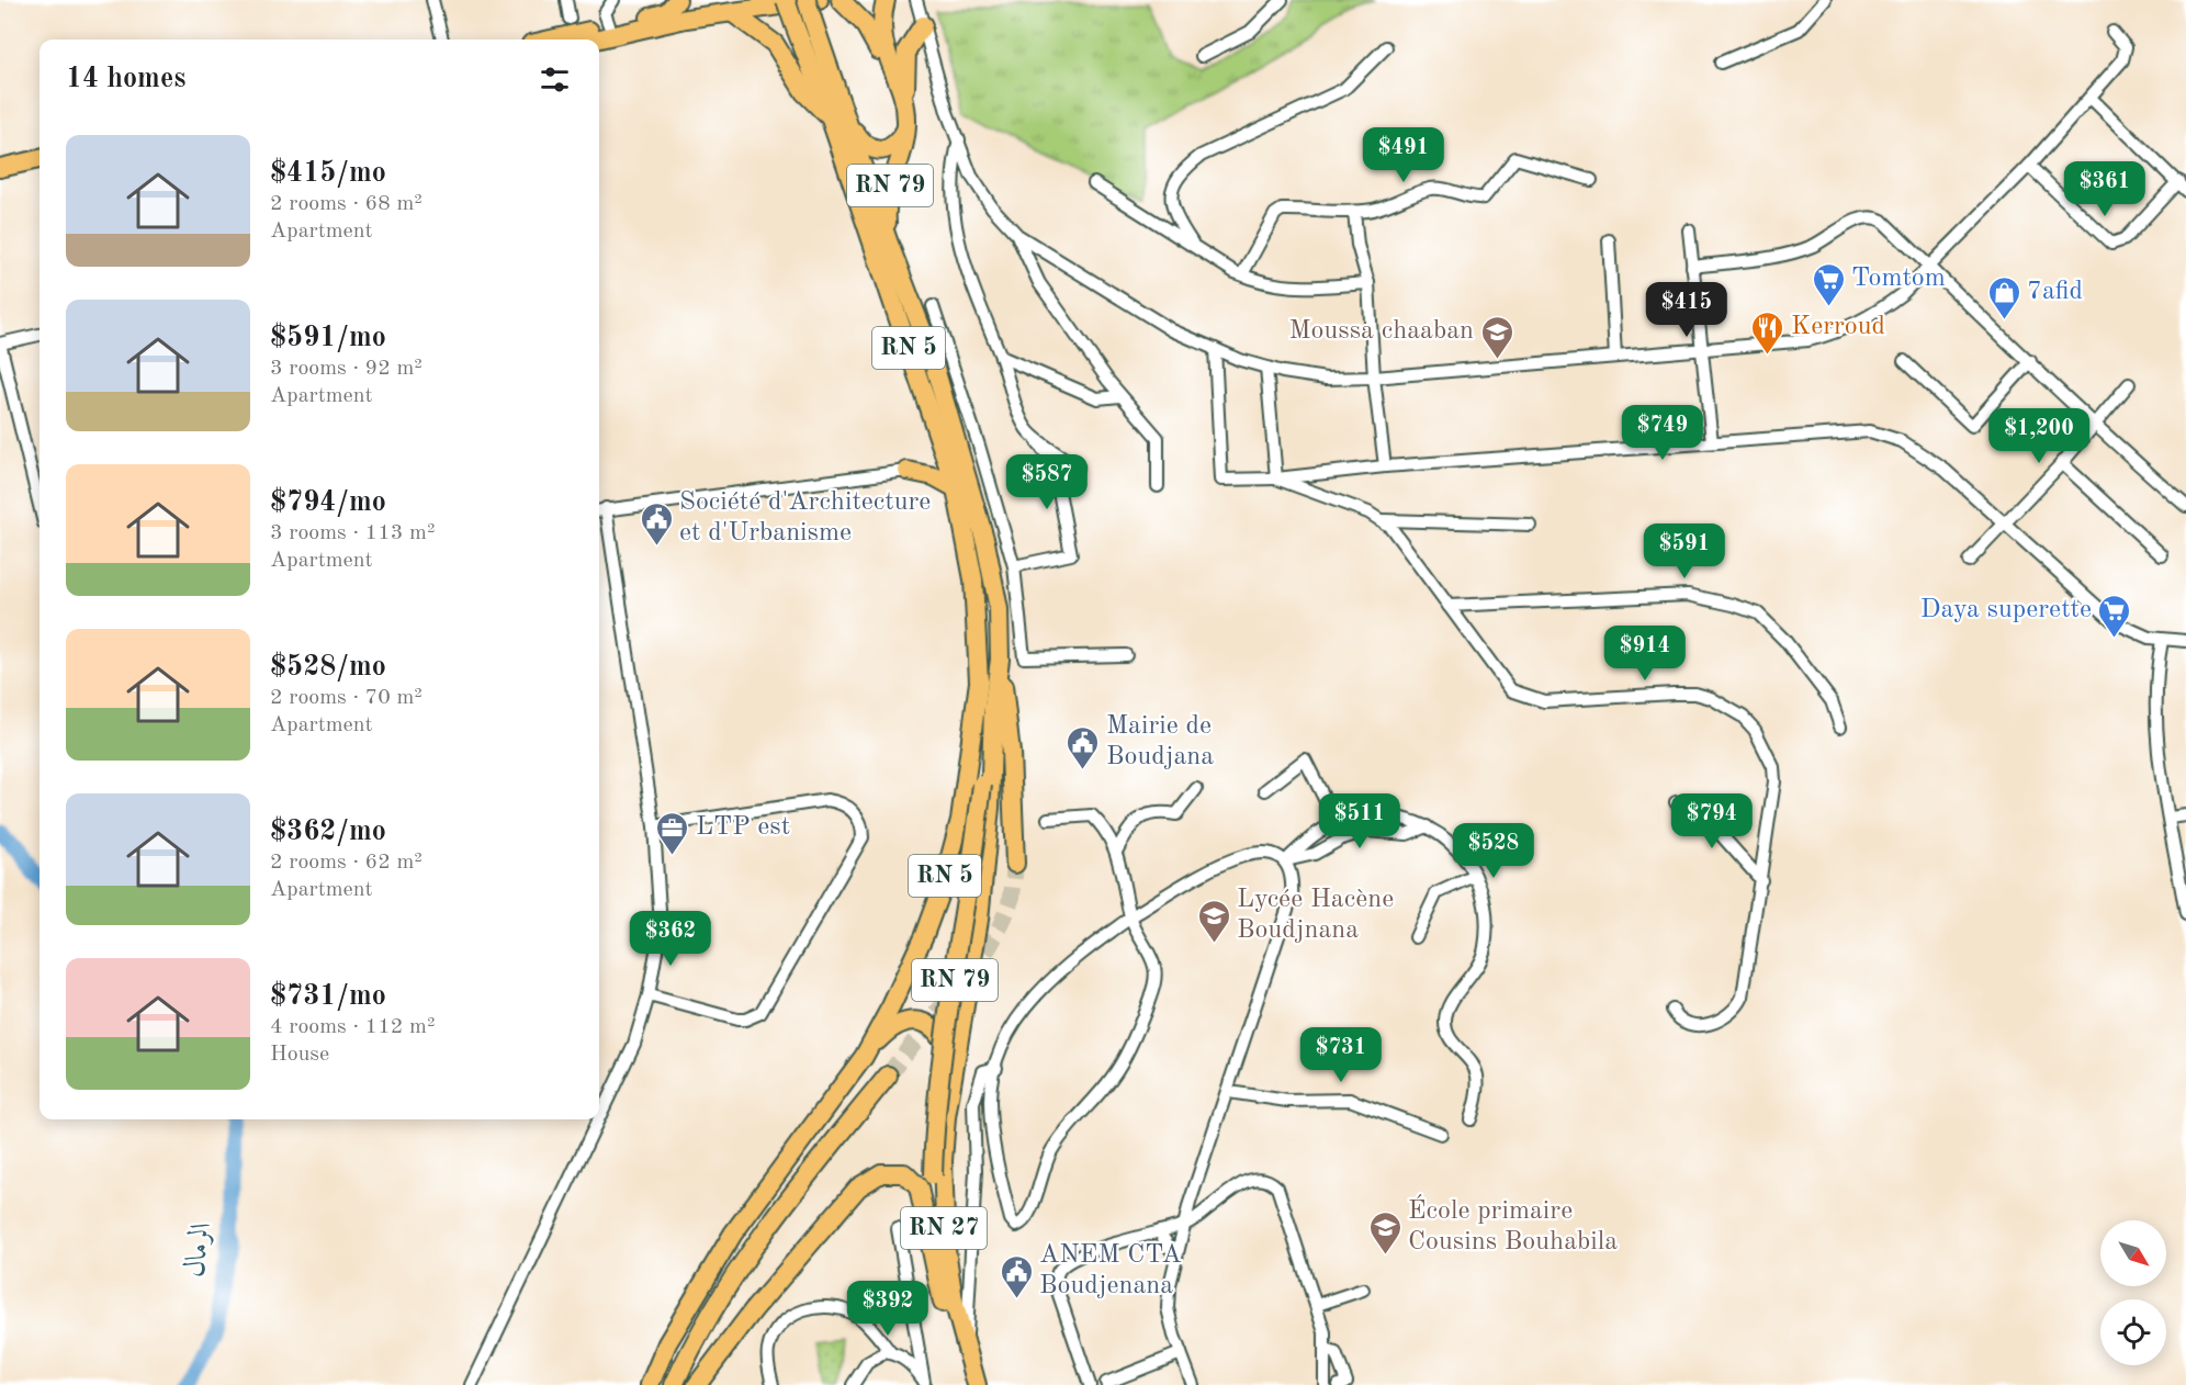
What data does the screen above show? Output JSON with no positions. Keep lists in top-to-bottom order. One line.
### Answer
{"streets":{"highway":["RN 79","RN 5","RN 27"]},"crossings":[["RN 79","RN 5"],["RN 79","RN 27"]],"water":["الرمال"],"places":{"supermarket":["Tomtom","Daya superette"],"shop":["7afid"],"restaurant":["Kerroud"],"school or university":["Moussa chaaban","Lycée Hacène Boudjnana","École primaire Cousins Bouhabila"],"public building":["Société d'Architecture et d'Urbanisme","Mairie de Boudjana","ANEM CTA Boudjenana"],"office":["LTP est"]},"north":"bottom right","page":{"heading":"14 homes","list":[{"name":"$415/mo","note":"2 rooms · 68 m² · Apartment"},{"name":"$591/mo","note":"3 rooms · 92 m² · Apartment"},{"name":"$794/mo","note":"3 rooms · 113 m² · Apartment"},{"name":"$528/mo","note":"2 rooms · 70 m² · Apartment"},{"name":"$362/mo","note":"2 rooms · 62 m² · Apartment"},{"name":"$731/mo","note":"4 rooms · 112 m² · House"}],"price":["$491","$361","$415","$749","$1,200","$587","$591","$914","$511","$794","$528","$362","$731","$392"]}}
